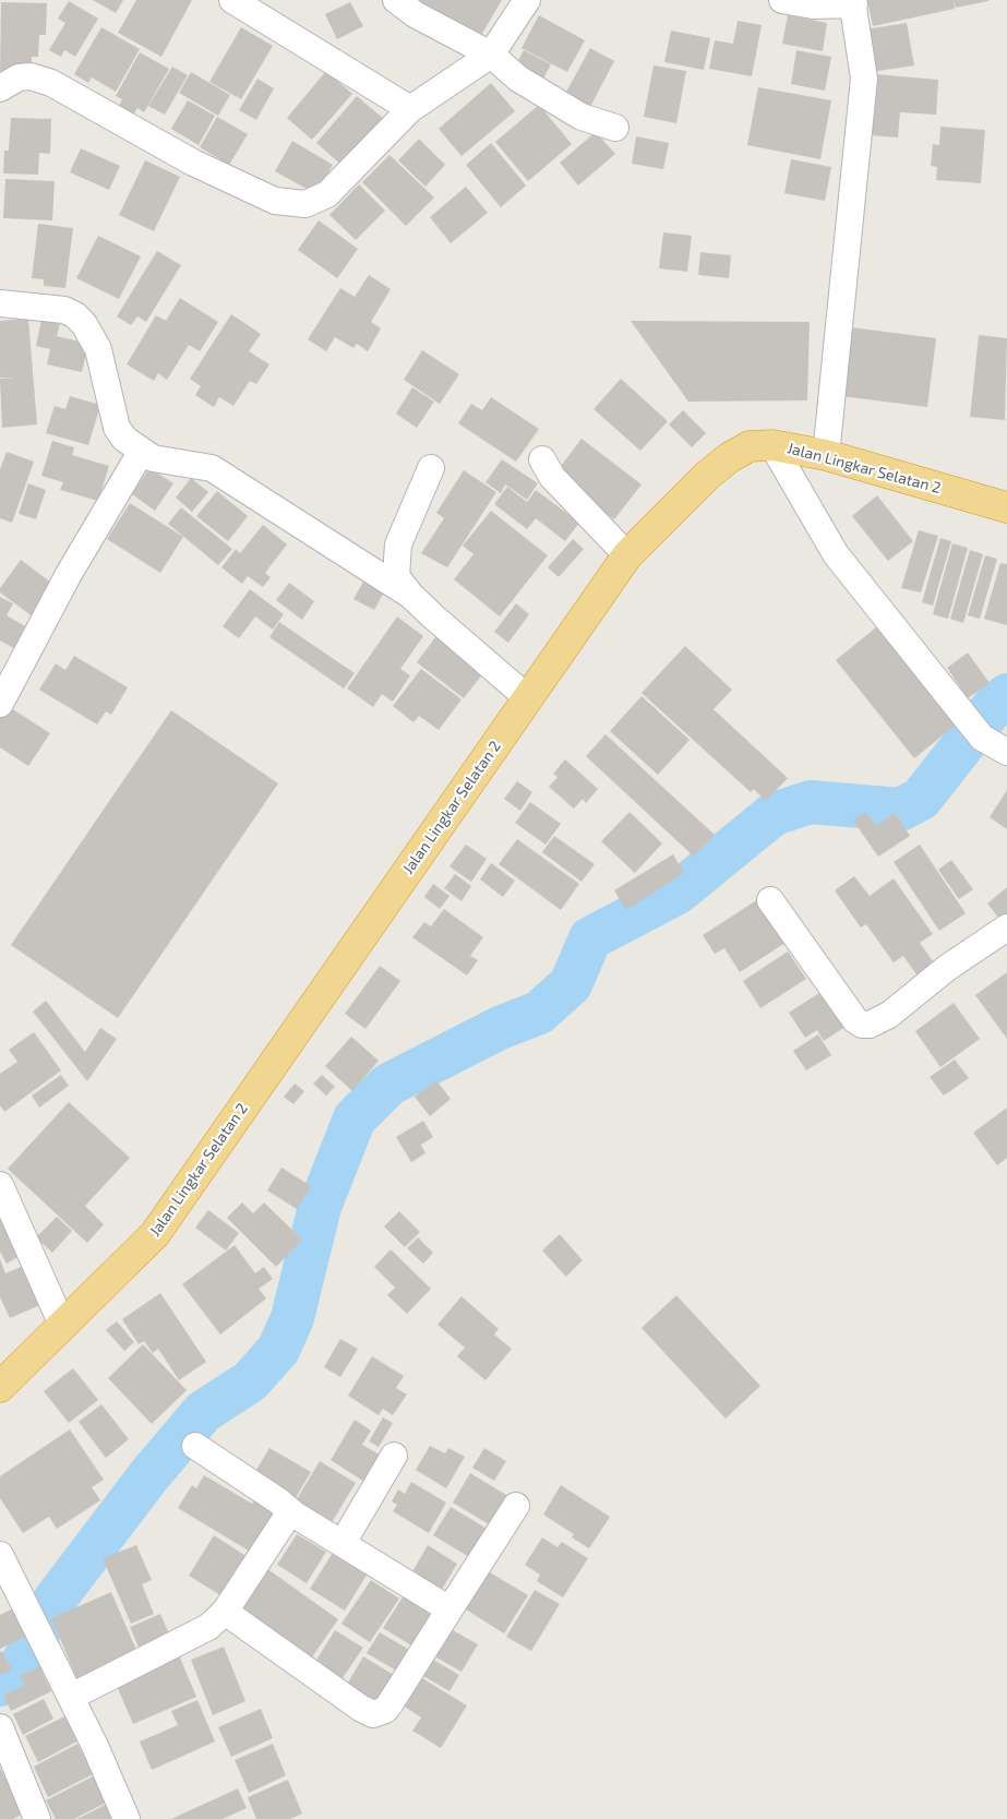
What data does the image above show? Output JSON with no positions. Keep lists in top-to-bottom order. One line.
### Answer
{"streets":{"highway":["Jalan Lingkar Selatan 2"]}}
